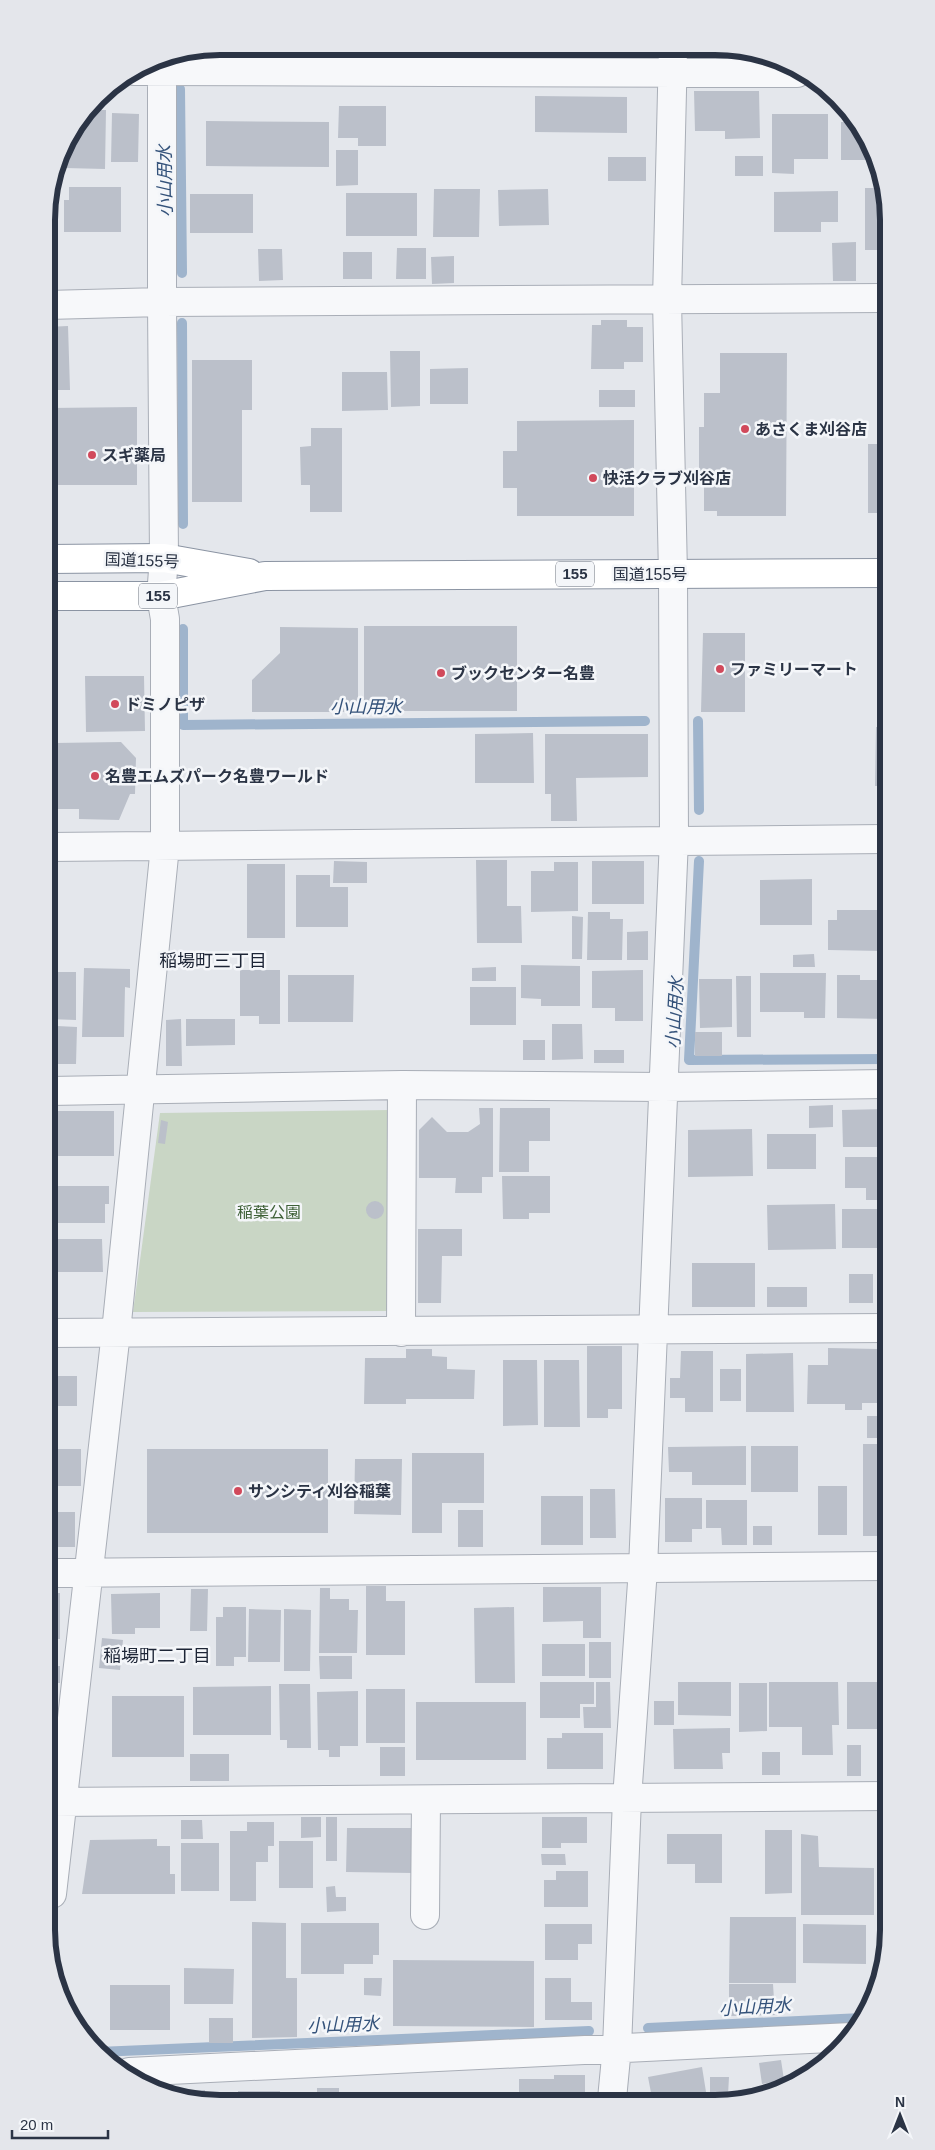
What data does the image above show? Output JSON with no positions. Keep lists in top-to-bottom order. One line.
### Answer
{"streets":{"highway":["国道155号","155"]},"districts":["稲場町三丁目","稲場町二丁目"],"water":["小山用水"],"parks":["稲葉公園"],"places":["あさくま刈谷店","スギ薬局","快活クラブ刈谷店","ファミリーマート","ブックセンター名豊","ドミノピザ","名豊エムズパーク名豊ワールド","サンシティ刈谷稲葉"],"scale_bar":"20 m","north":"top"}
